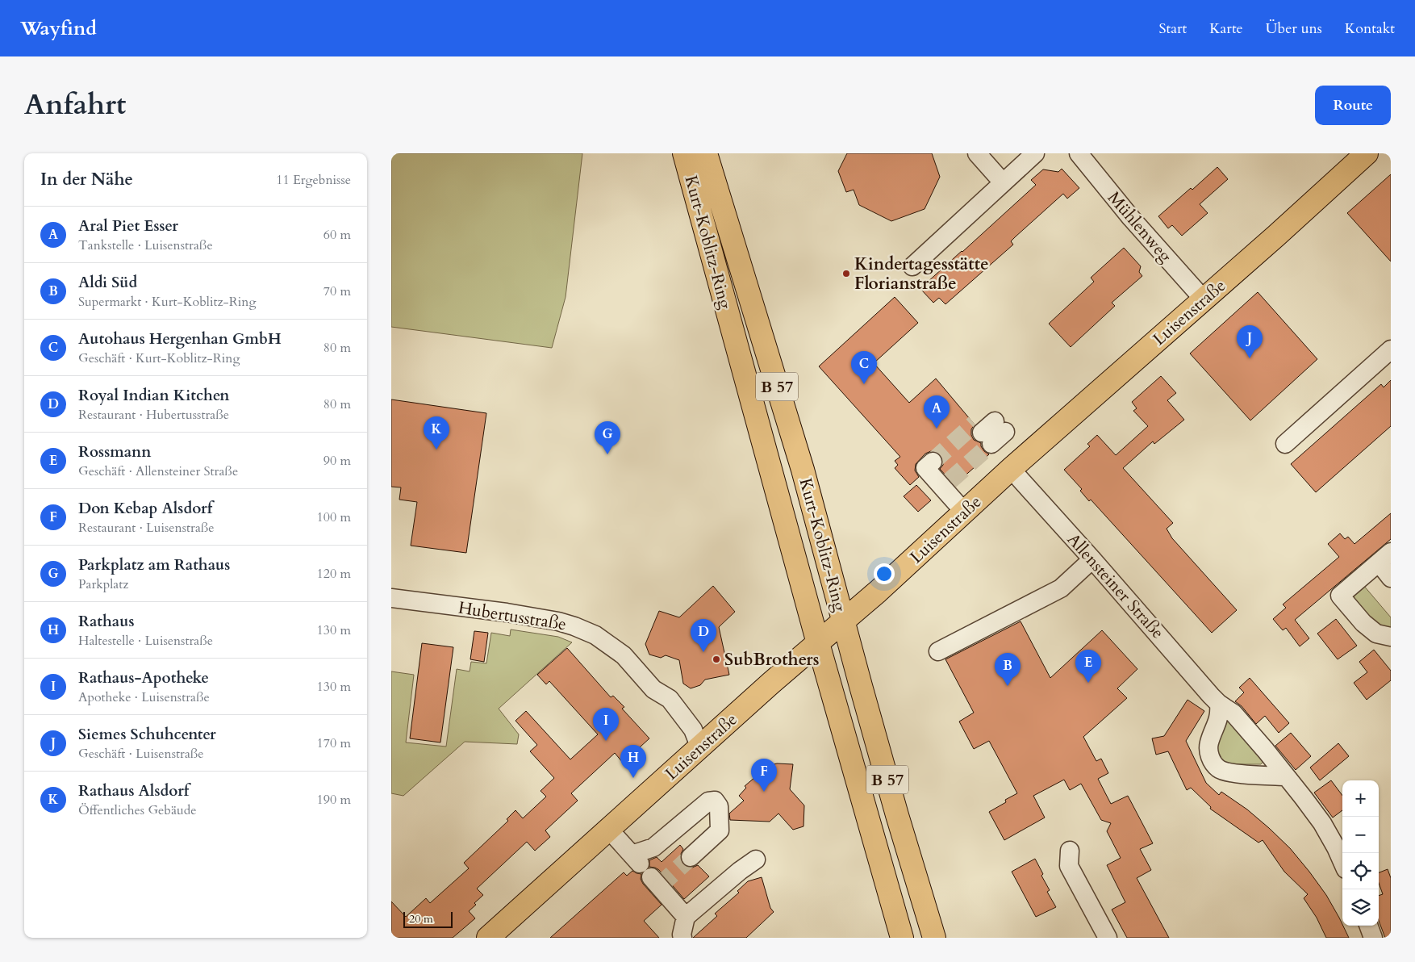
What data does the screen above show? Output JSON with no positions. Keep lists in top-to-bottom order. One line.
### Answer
{"streets":{"main road":["Kurt-Koblitz-Ring","Luisenstraße","B 57"],"street":["Mühlenweg","Allensteiner Straße","Hubertusstraße"]},"crossings":[["Mühlenweg","Luisenstraße"],["Kurt-Koblitz-Ring","Luisenstraße"],["Luisenstraße","Allensteiner Straße"],["Luisenstraße","Hubertusstraße"]],"places":["Kindertagesstätte Florianstraße","SubBrothers"],"scale_bar":"20 m","page":{"header":"Wayfind","nav":["Start","Karte","Über uns","Kontakt"],"title":"Anfahrt","buttons":"Route","heading":["In der Nähe","11 Ergebnisse"],"list":[{"mark":"A","name":"Aral Piet Esser","note":"Tankstelle · Luisenstraße","value":"60 m"},{"mark":"B","name":"Aldi Süd","note":"Supermarkt · Kurt-Koblitz-Ring","value":"70 m"},{"mark":"C","name":"Autohaus Hergenhan GmbH","note":"Geschäft · Kurt-Koblitz-Ring","value":"80 m"},{"mark":"D","name":"Royal Indian Kitchen","note":"Restaurant · Hubertusstraße","value":"80 m"},{"mark":"E","name":"Rossmann","note":"Geschäft · Allensteiner Straße","value":"90 m"},{"mark":"F","name":"Don Kebap Alsdorf","note":"Restaurant · Luisenstraße","value":"100 m"},{"mark":"G","name":"Parkplatz am Rathaus","note":"Parkplatz","value":"120 m"},{"mark":"H","name":"Rathaus","note":"Haltestelle · Luisenstraße","value":"130 m"},{"mark":"I","name":"Rathaus-Apotheke","note":"Apotheke · Luisenstraße","value":"130 m"},{"mark":"J","name":"Siemes Schuhcenter","note":"Geschäft · Luisenstraße","value":"170 m"},{"mark":"K","name":"Rathaus Alsdorf","note":"Öffentliches Gebäude","value":"190 m"}],"pins":["J","C","A","K","G","D","E","B","I","H","F"],"map_buttons":["+","−"],"scale":"20 m"}}
